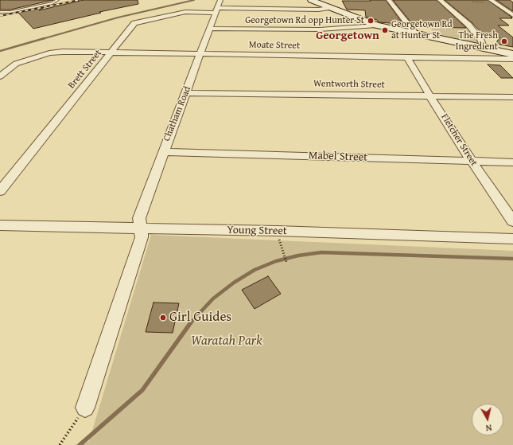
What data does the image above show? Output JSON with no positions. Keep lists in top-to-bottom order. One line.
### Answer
{"streets":{"street":["Moate Street","Brett Street","Wentworth Street","Chatham Road","Fletcher Street","Mabel Street","Young Street"]},"crossings":[["Moate Street","Brett Street"],["Moate Street","Chatham Road"],["Moate Street","Fletcher Street"],["Brett Street","Chatham Road"],["Wentworth Street","Chatham Road"],["Wentworth Street","Fletcher Street"],["Chatham Road","Mabel Street"],["Chatham Road","Young Street"],["Fletcher Street","Mabel Street"]],"districts":["Georgetown"],"parks":["Waratah Park"],"places":["Georgetown Rd opp Hunter St","Georgetown Rd at Hunter St","The Fresh Ingredient","Girl Guides"],"north":"bottom"}
